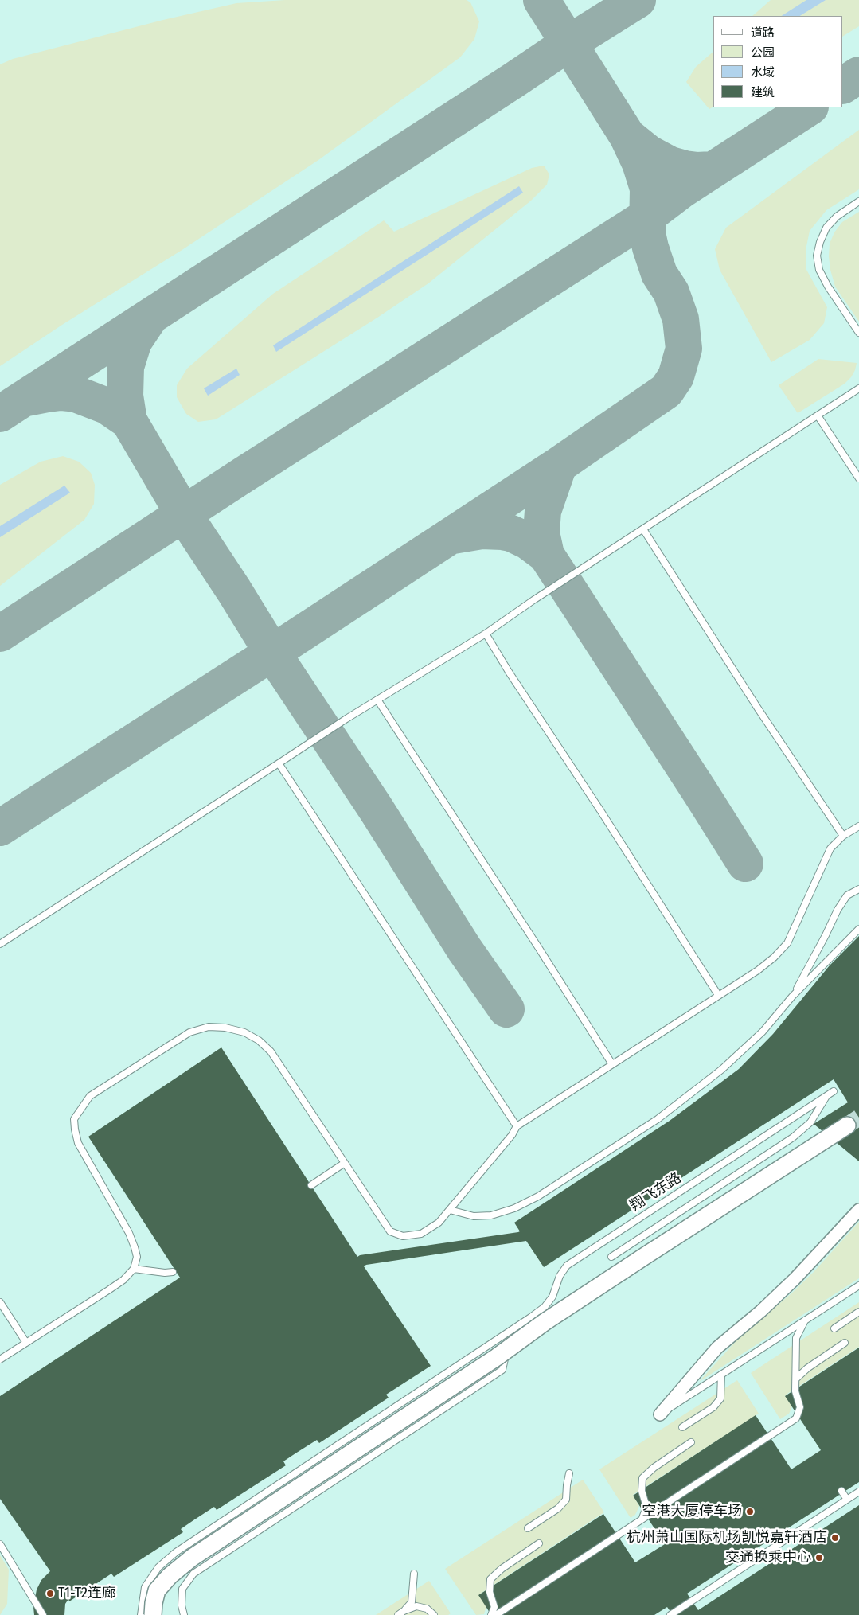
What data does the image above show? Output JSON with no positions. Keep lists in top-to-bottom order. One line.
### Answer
{"streets":{"lane":["翔飞东路"]},"places":["空港大厦停车场","杭州萧山国际机场凯悦嘉轩酒店","交通换乘中心","T1-T2连廊"],"legend":["道路","公园","水域","建筑"]}
